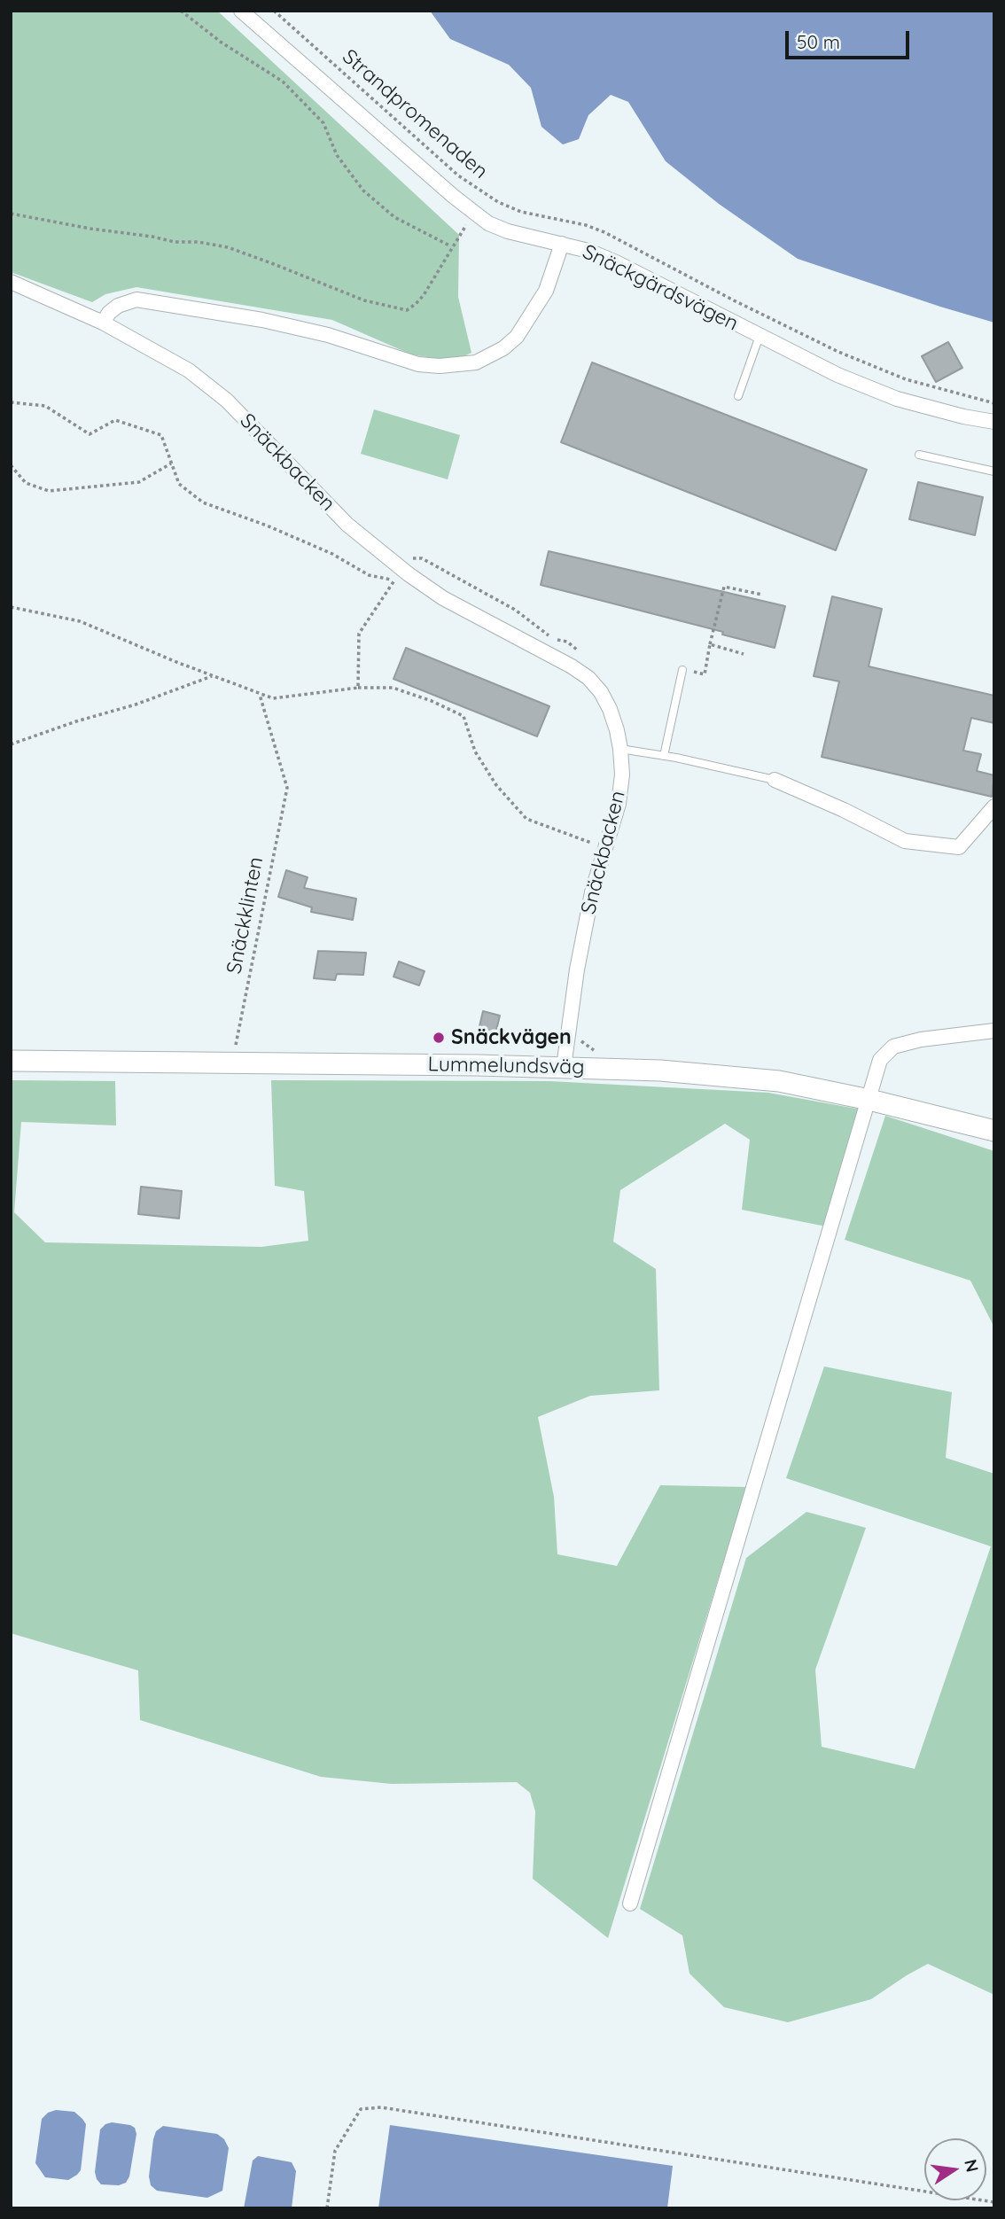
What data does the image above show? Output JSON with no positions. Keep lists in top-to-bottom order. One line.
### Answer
{"streets":{"main road":["Lummelundsväg"],"street":["Snäckgärdsvägen","Snäckbacken"],"path":["Strandpromenaden","Snäckklinten"]},"crossings":[["Snäckbacken","Lummelundsväg"]],"places":["Snäckvägen"],"scale_bar":"50 m","north":"right"}
